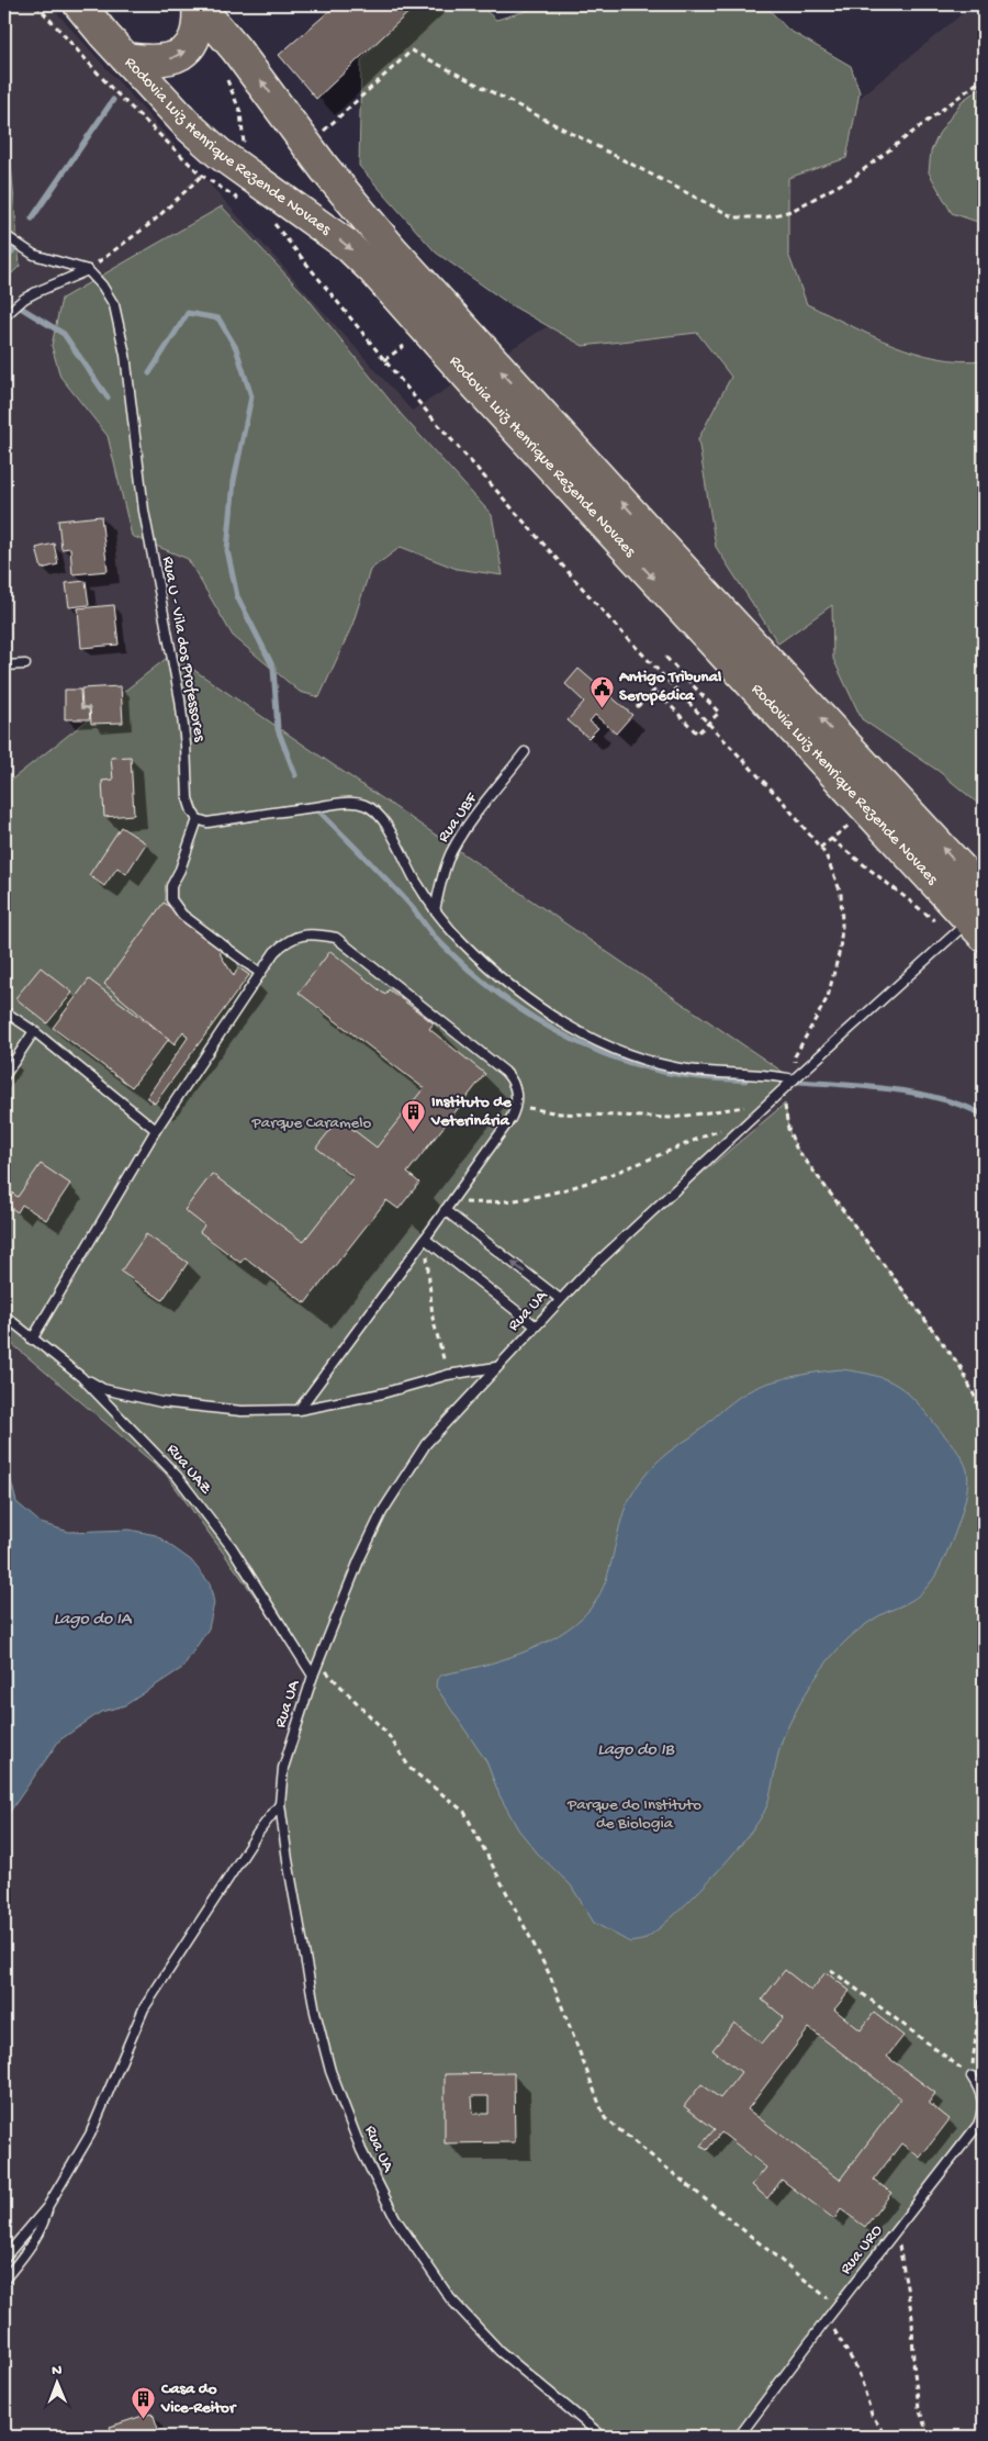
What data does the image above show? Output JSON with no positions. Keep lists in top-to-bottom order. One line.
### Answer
{"streets":{"highway":["Rodovia Luiz Henrique Rezende Novaes"],"lane":["Rua U - Vila dos Professores","Rua UBF","Rua UA","Rua UAZ","Rua URO"]},"crossings":[["Rodovia Luiz Henrique Rezende Novaes","Rua UA"],["Rua UA","Rua UAZ"]],"water":["Lago do IA","Lago do IB"],"parks":["Parque Caramelo","Parque do Instituto de Biologia"],"places":{"public building":["Antigo Tribunal Seropédica"],"building":["Instituto de Veterinária","Casa do Vice-Reitor"]},"north":"top"}
